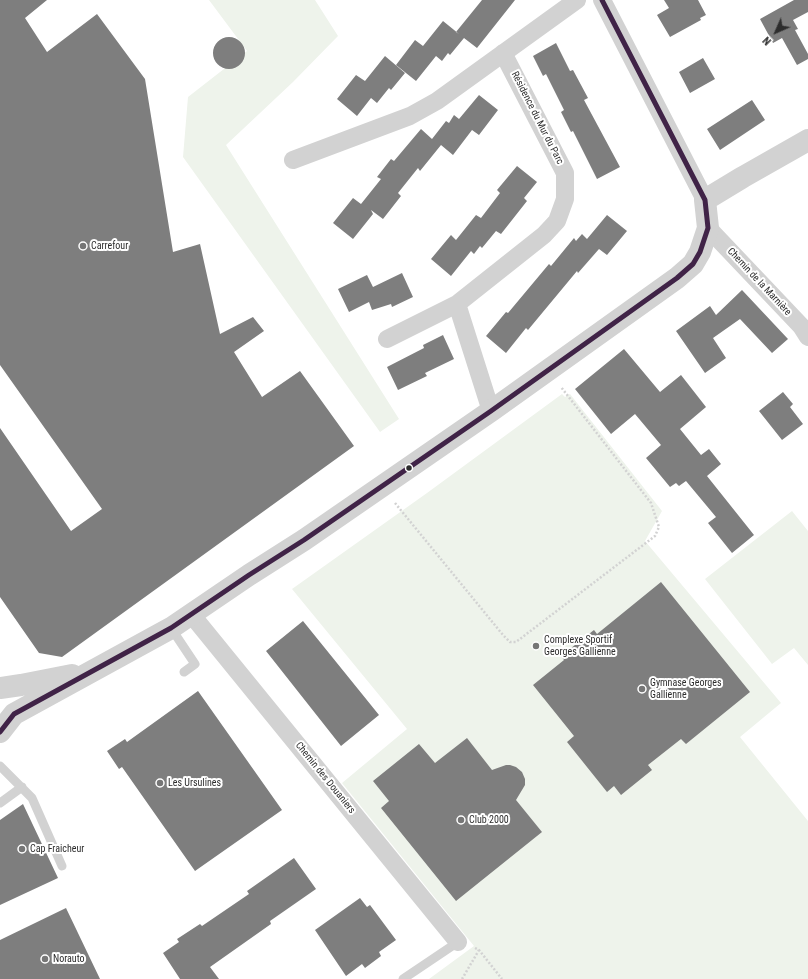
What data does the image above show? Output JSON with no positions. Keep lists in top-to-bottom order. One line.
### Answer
{"streets":{"street":["Résidence du Mur du Parc","Chemin de la Marnière","Chemin des Douaniers"]},"places":["Carrefour","Complexe Sportif Georges Gallienne","Gymnase Georges Gallienne","Les Ursulines","Club 2000","Cap Fraicheur","Norauto"],"north":"bottom left"}
